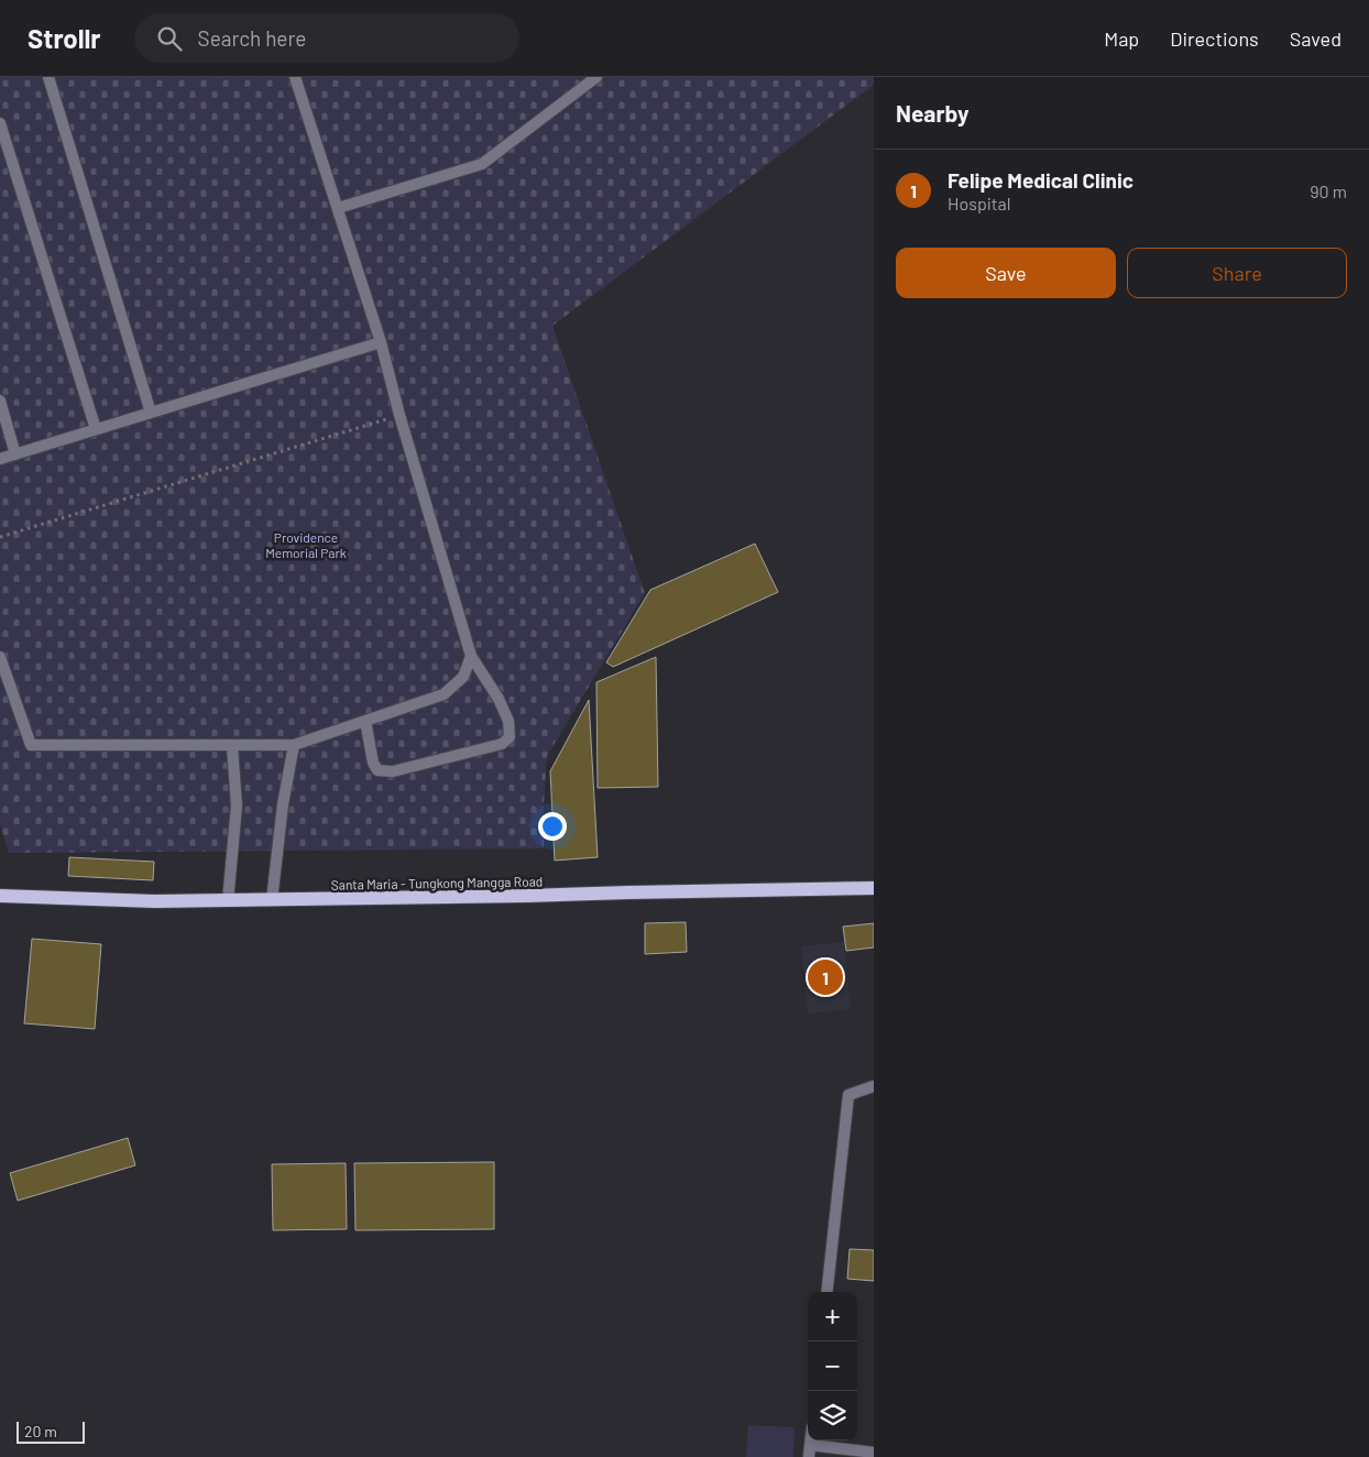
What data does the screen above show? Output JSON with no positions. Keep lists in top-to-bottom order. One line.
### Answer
{"streets":{"main road":["Santa Maria - Tungkong Mangga Road"]},"parks":["Providence Memorial Park"],"scale_bar":"20 m","page":{"header":"Strollr","search":"Search here","nav":["Map","Directions","Saved"],"heading":"Nearby","list":[{"mark":"1","name":"Felipe Medical Clinic","note":"Hospital","value":"90 m"}],"buttons":["Save","Share"],"pins":"1","map_buttons":["+","−"],"scale":"20 m"}}
